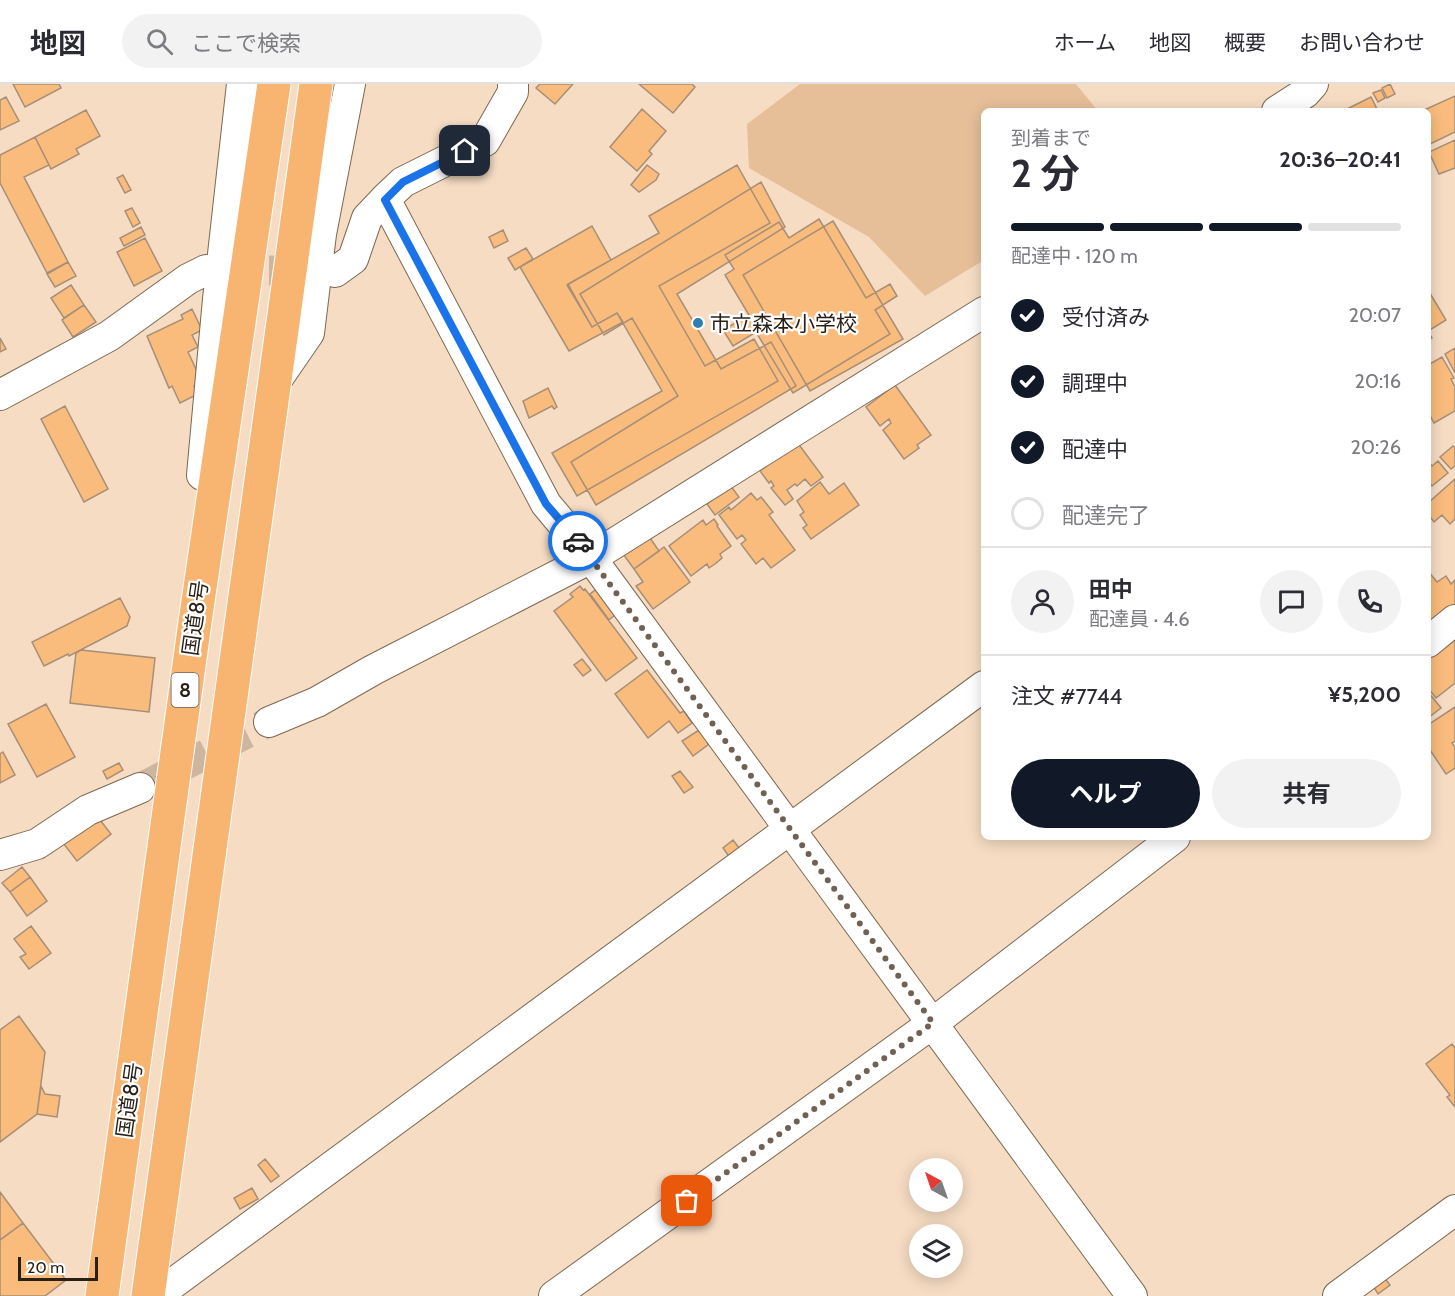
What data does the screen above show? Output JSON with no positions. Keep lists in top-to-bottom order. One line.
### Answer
{"streets":{"highway":["国道8号","8"]},"places":["市立森本小学校"],"scale_bar":"20 m","north":"top left","page":{"header":"地図","search":"ここで検索","nav":["ホーム","地図","概要","お問い合わせ"],"heading":["2 分","到着まで","20:36–20:41"],"panel":["田中","配達員 · 4.6","注文 #7744","¥5,200"],"bar":"配達中 · 120 m","list":[["受付済み","20:07"],["調理中","20:16"],["配達中","20:26"],"配達完了"],"buttons":["ヘルプ","共有"],"scale":"20 m"}}
